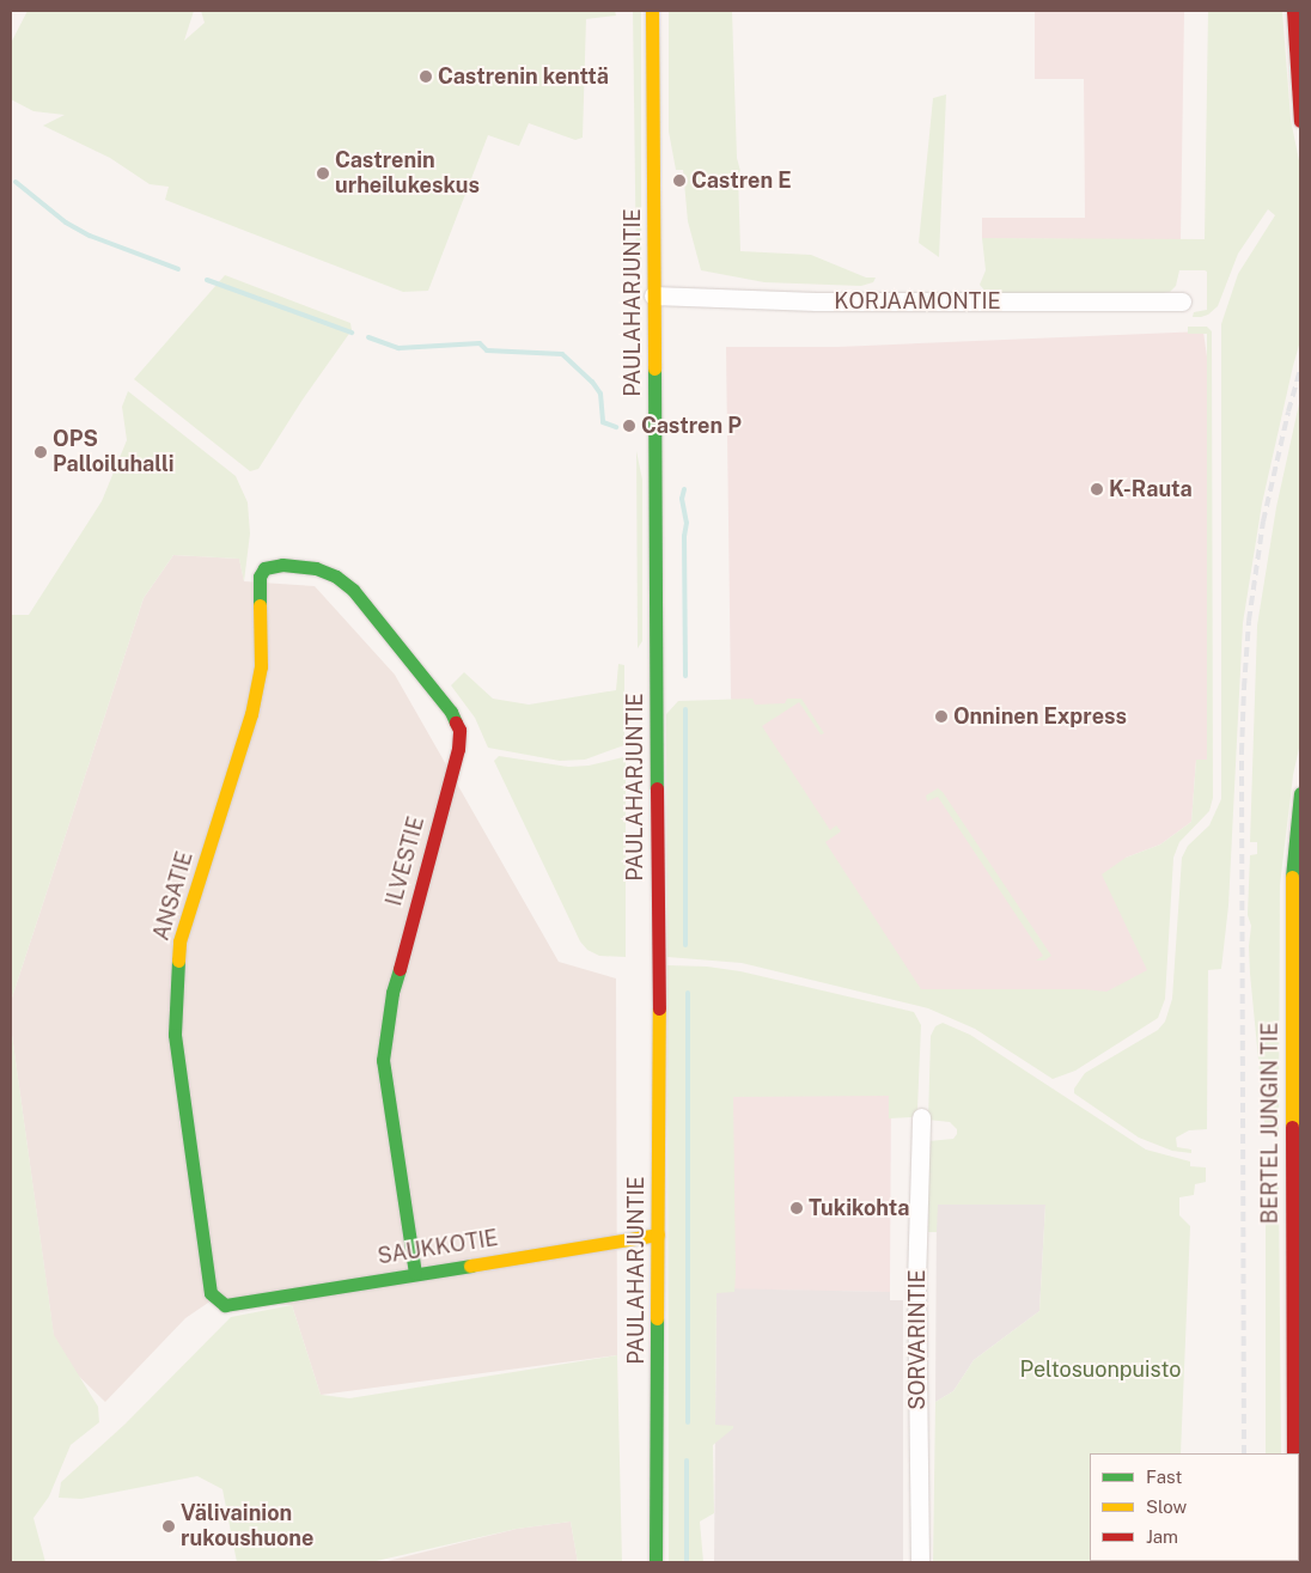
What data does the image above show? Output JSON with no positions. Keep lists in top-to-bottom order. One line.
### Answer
{"streets":{"main road":["PAULAHARJUNTIE","ILVESTIE","ANSATIE","BERTEL JUNGIN TIE","SAUKKOTIE"],"street":["KORJAAMONTIE","SORVARINTIE"]},"crossings":[["KORJAAMONTIE","PAULAHARJUNTIE"],["PAULAHARJUNTIE","SAUKKOTIE"],["ILVESTIE","ANSATIE"],["ILVESTIE","SAUKKOTIE"],["ANSATIE","SAUKKOTIE"]],"parks":["Peltosuonpuisto"],"places":["Castrenin kenttä","Castrenin urheilukeskus","Castren E","Castren P","OPS Palloiluhalli","K-Rauta","Onninen Express","Tukikohta","Välivainion rukoushuone"],"legend":["Fast","Slow","Jam"]}
